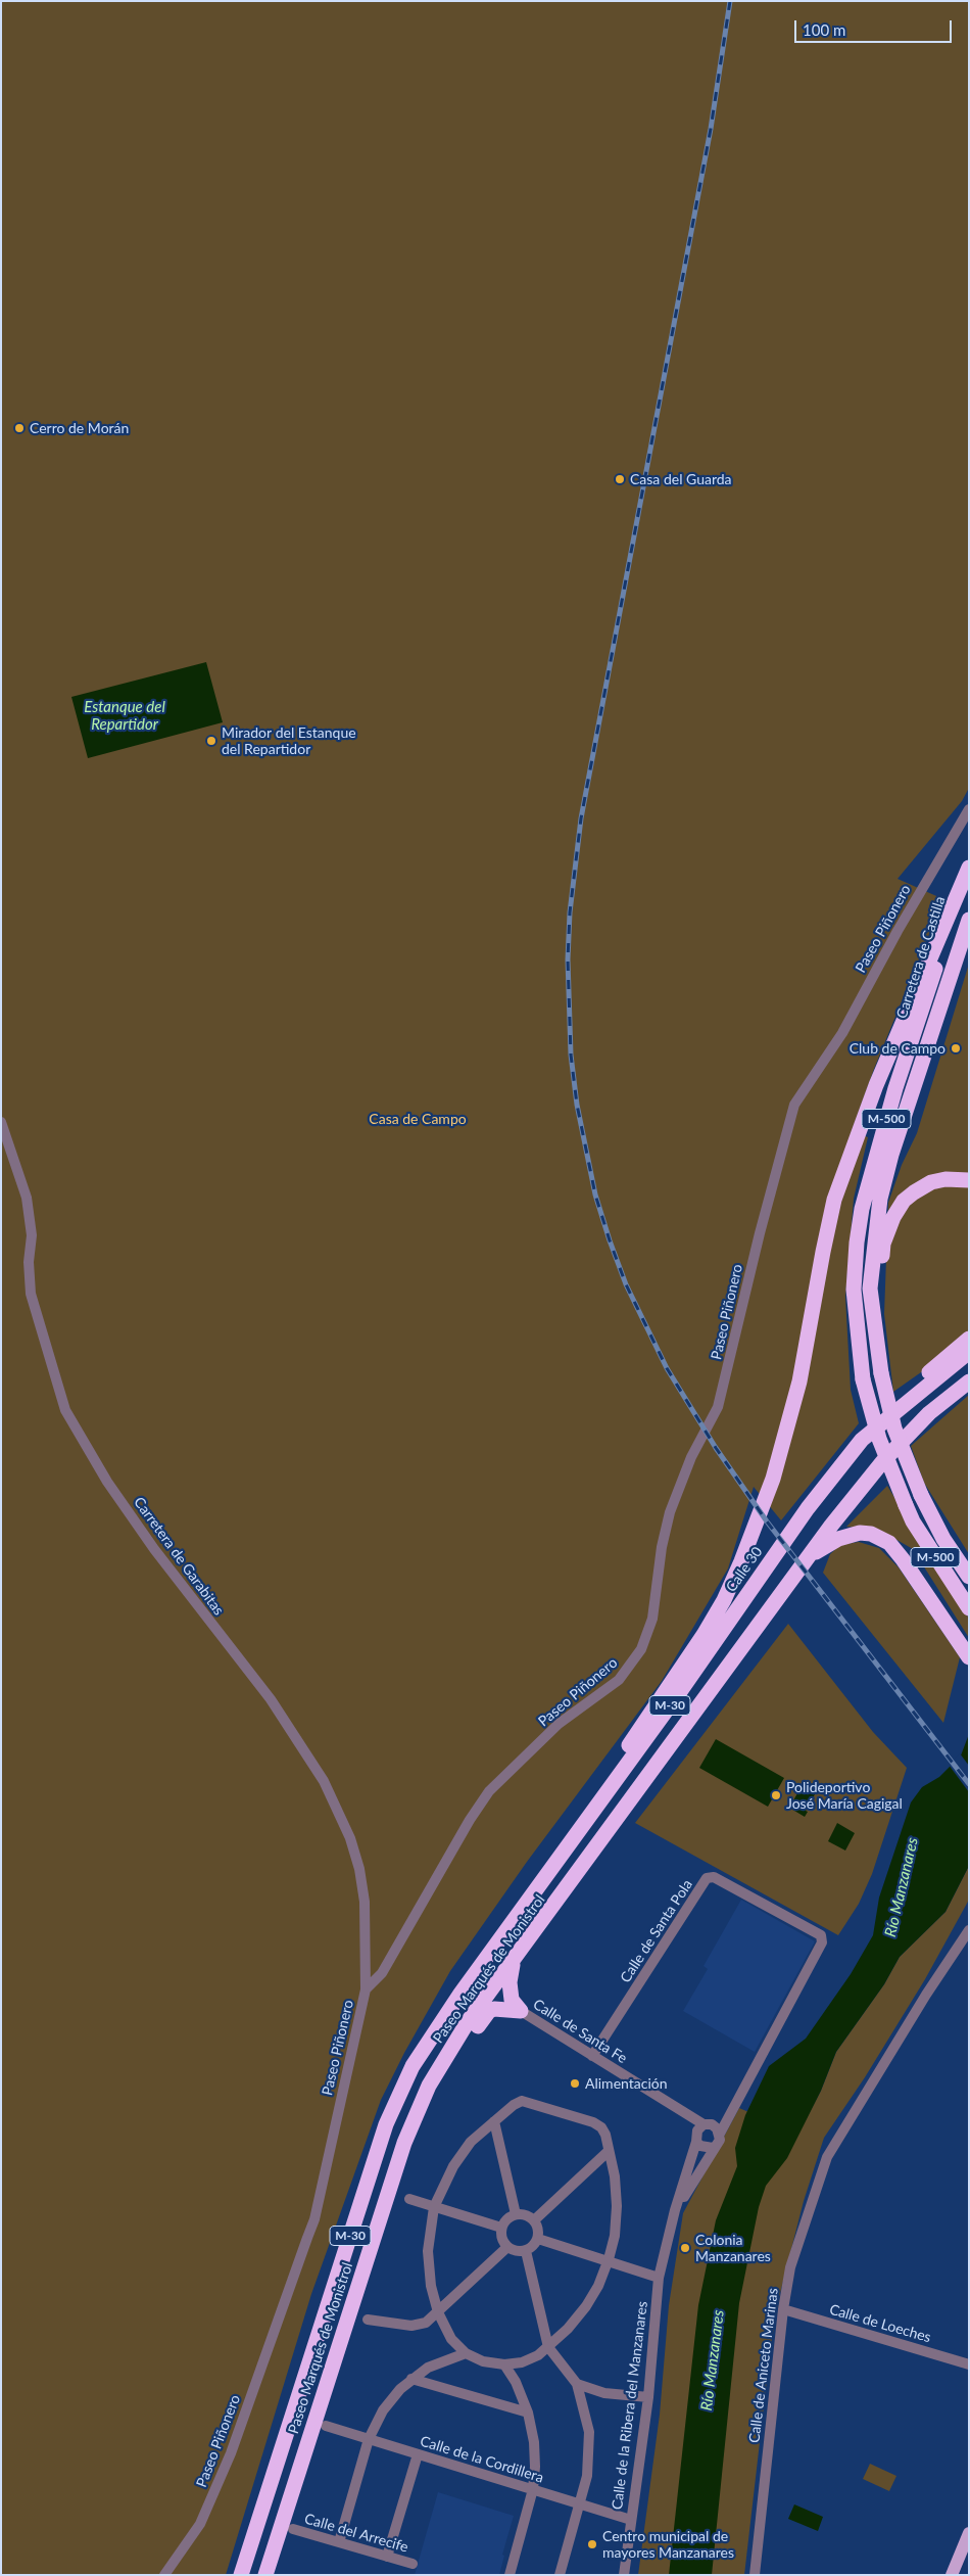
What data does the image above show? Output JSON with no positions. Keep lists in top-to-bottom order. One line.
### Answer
{"streets":{"highway":["Carretera de Castilla","M-500","Calle 30","M-30","Paseo Marqués de Monistrol"],"street":["Paseo Piñonero","Carretera de Garabitas","Calle de Santa Pola","Calle de Santa Fe","Calle de Loeches","Calle de Aniceto Marinas","Calle de la Ribera del Manzanares","Calle de la Cordillera","Calle del Arrecife"]},"crossings":[["Paseo Piñonero","Carretera de Garabitas"],["Calle 30","Paseo Marqués de Monistrol"],["M-30","Paseo Marqués de Monistrol"],["Calle de Santa Pola","Calle de Santa Fe"],["Calle de Santa Pola","Calle de la Ribera del Manzanares"],["Calle de Santa Fe","Calle de la Ribera del Manzanares"],["Calle de Loeches","Calle de Aniceto Marinas"],["Calle de la Ribera del Manzanares","Calle de la Cordillera"]],"water":["Estanque del Repartidor","Río Manzanares"],"parks":["Casa de Campo"],"places":["Cerro de Morán","Casa del Guarda","Mirador del Estanque del Repartidor","Club de Campo","Polideportivo José María Cagigal","Alimentación","Colonia Manzanares","Centro municipal de mayores Manzanares"],"scale_bar":"100 m"}
